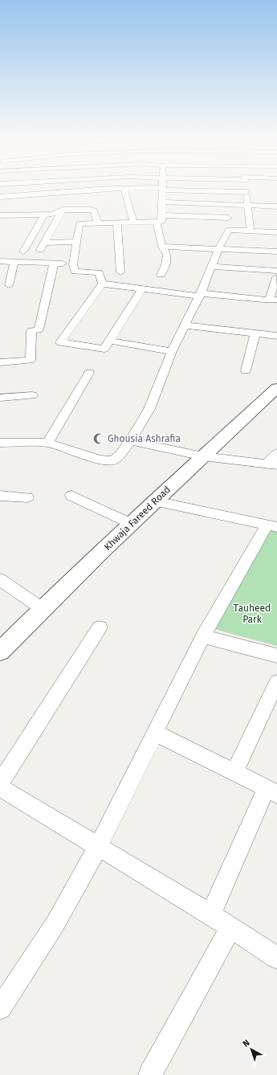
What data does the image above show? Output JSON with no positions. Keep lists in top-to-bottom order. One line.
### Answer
{"streets":{"main road":["Khwaja Fareed Road"]},"parks":["Tauheed Park"],"places":{"mosque":["Ghousia Ashrafia"]},"north":"top left"}
